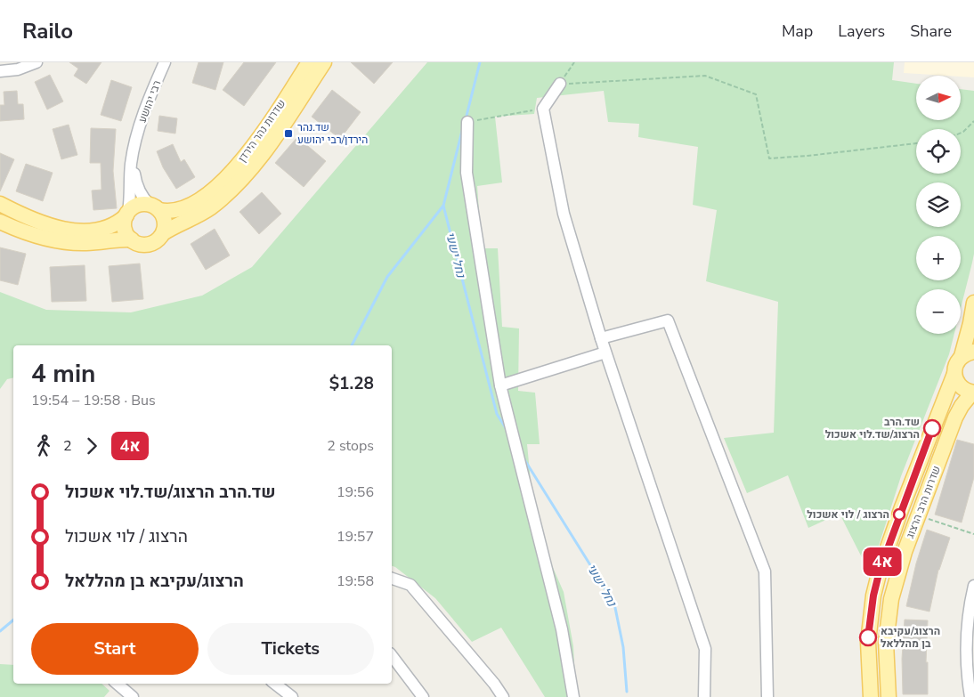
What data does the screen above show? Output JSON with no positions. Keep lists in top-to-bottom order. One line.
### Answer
{"streets":{"main road":["שדרות נהר הירדן","שדרות הרב הרצוג"],"street":["רבי יהושע"]},"crossings":[["רבי יהושע","שדרות נהר הירדן"]],"water":["נחל ישעי"],"places":{"transit":["שד.נהר הירדן/רבי יהושע"],"other":["שד.הרב הרצוג/שד.לוי אשכול","הרצוג / לוי אשכול","הרצוג/עקיבא בן מהללאל"]},"lines":["bus line 4א"],"north":"right","page":{"header":"Railo","nav":["Map","Layers","Share"],"on_map":"4א","map_buttons":["+","−"],"heading":["4 min","19:54 – 19:58 · Bus","$1.28"],"legs":["2","4א","2 stops"],"list":[{"name":"שד.הרב הרצוג/שד.לוי אשכול","value":"19:56"},{"name":"הרצוג / לוי אשכול","value":"19:57"},{"name":"הרצוג/עקיבא בן מהללאל","value":"19:58"}],"buttons":["Start","Tickets"]}}
